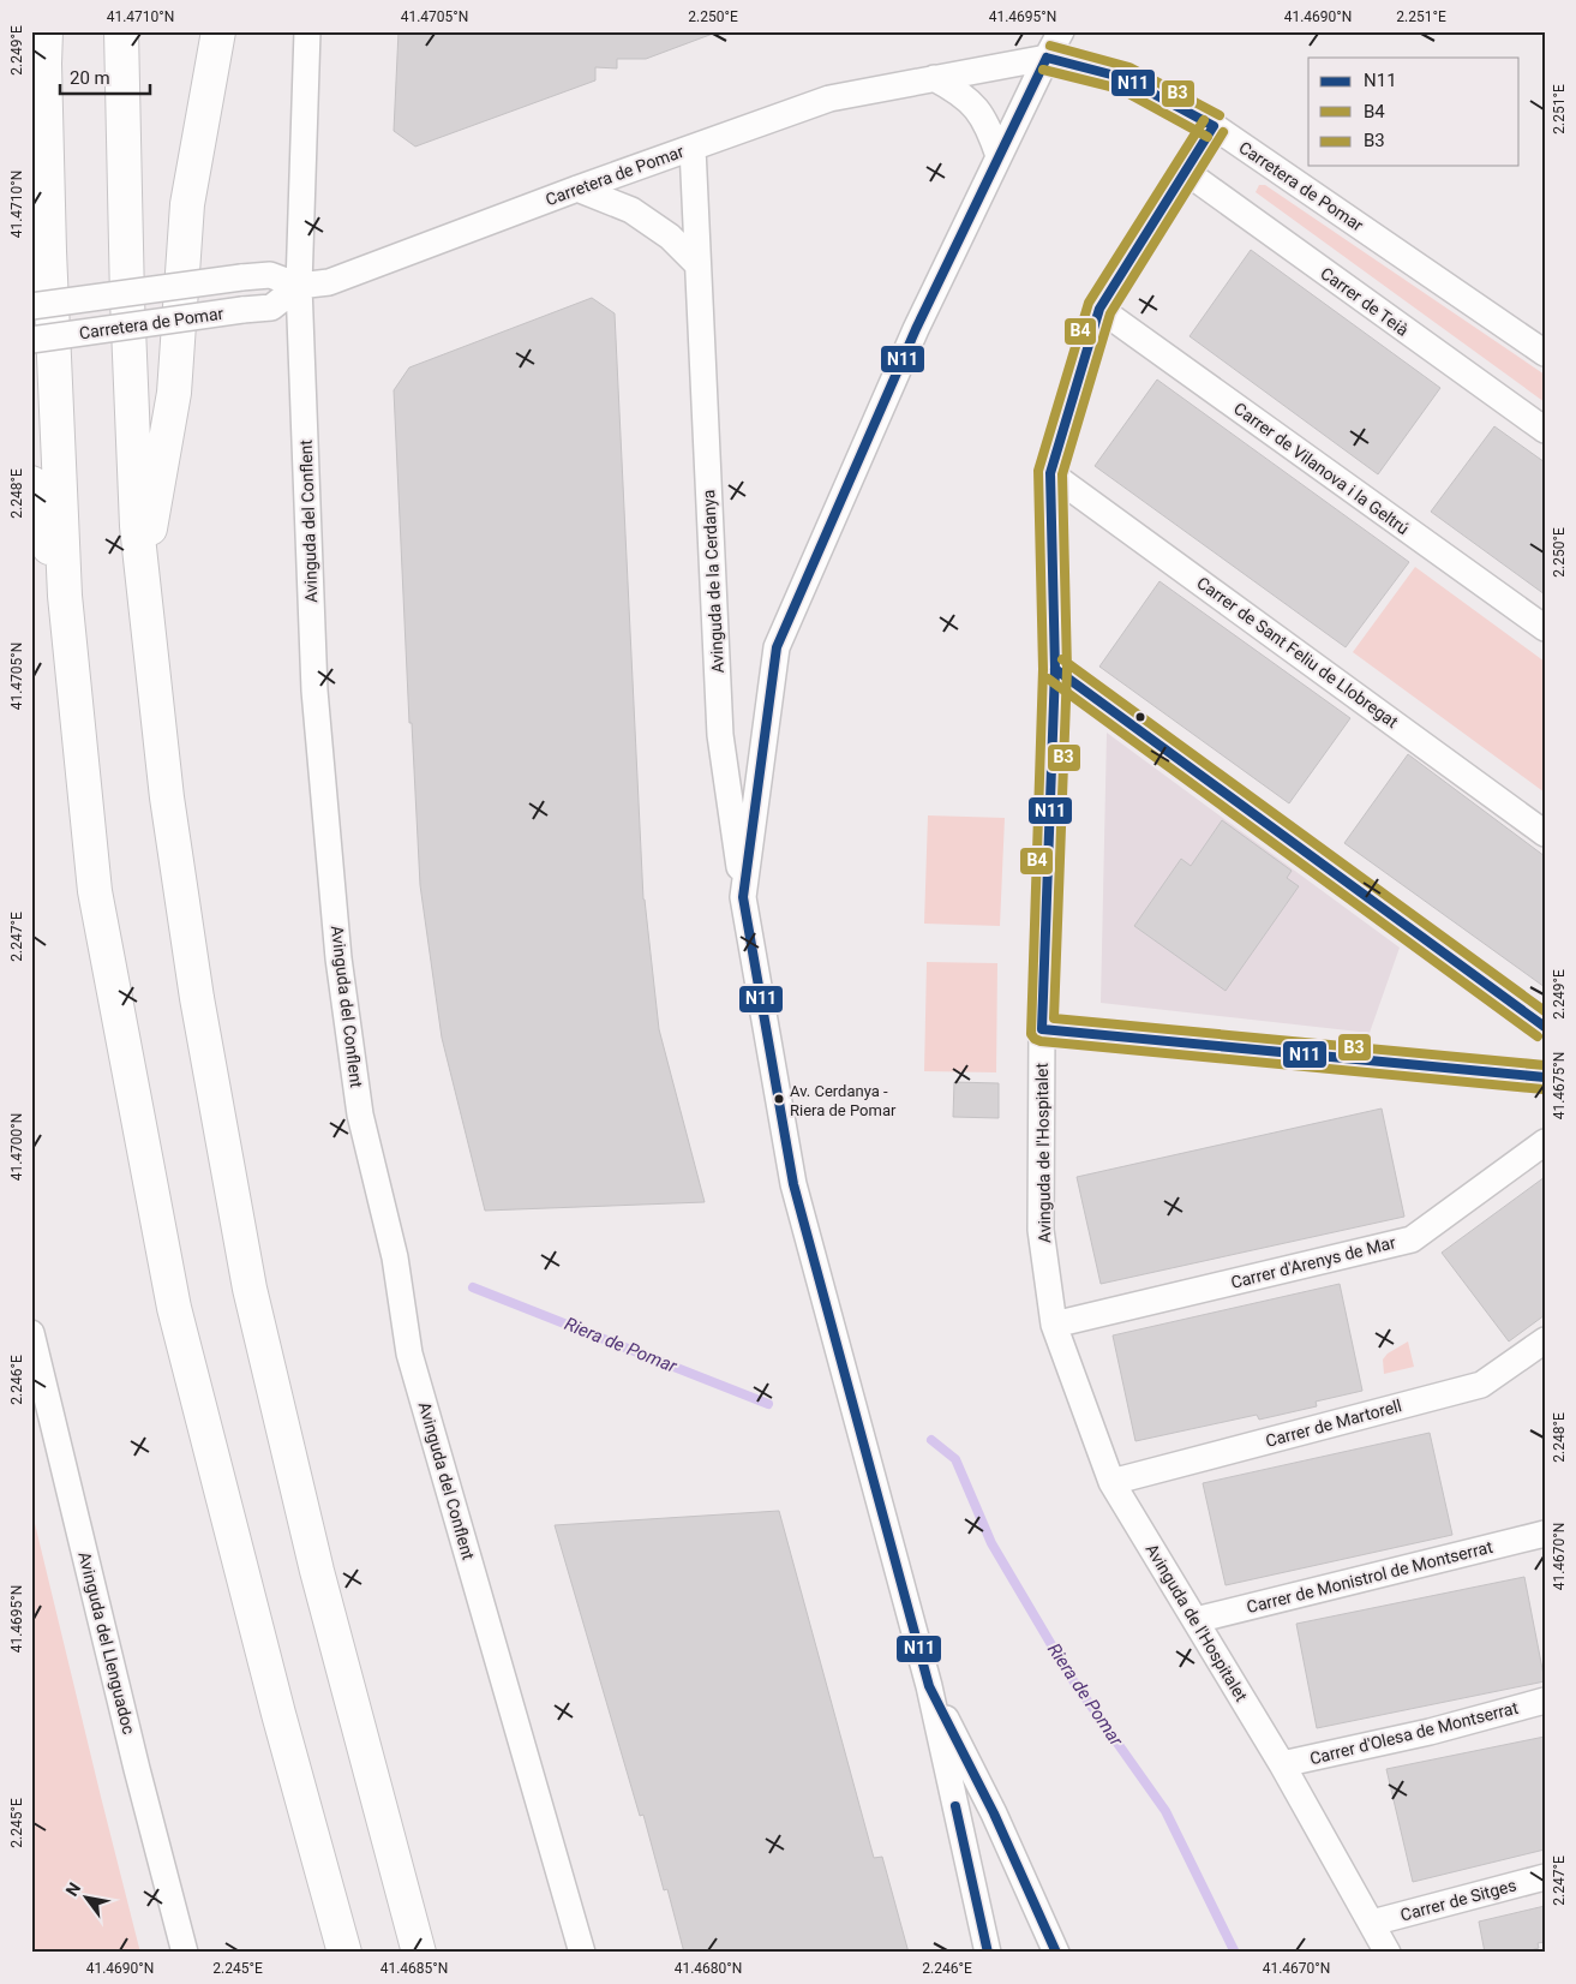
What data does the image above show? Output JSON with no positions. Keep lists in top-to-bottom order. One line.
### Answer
{"streets":{"street":["Carretera de Pomar","Carrer de Teià","Carrer de Vilanova i la Geltrú","Avinguda del Conflent","Avinguda de la Cerdanya","Carrer de Sant Feliu de Llobregat","Avinguda de l'Hospitalet","Carrer d'Arenys de Mar","Carrer de Martorell","Carrer de Monistrol de Montserrat","Avinguda del Llenguadoc","Carrer d'Olesa de Montserrat","Carrer de Sitges"]},"crossings":[["Carretera de Pomar","Avinguda del Conflent"],["Carretera de Pomar","Avinguda de la Cerdanya"],["Carretera de Pomar","Avinguda de l'Hospitalet"],["Carrer de Teià","Avinguda de l'Hospitalet"],["Carrer de Vilanova i la Geltrú","Avinguda de l'Hospitalet"],["Carrer de Sant Feliu de Llobregat","Avinguda de l'Hospitalet"],["Avinguda de l'Hospitalet","Carrer d'Arenys de Mar"],["Avinguda de l'Hospitalet","Carrer de Martorell"],["Avinguda de l'Hospitalet","Carrer de Monistrol de Montserrat"],["Avinguda de l'Hospitalet","Carrer d'Olesa de Montserrat"],["Avinguda de l'Hospitalet","Carrer de Sitges"]],"water":["Riera de Pomar"],"places":["Av. Cerdanya - Riera de Pomar"],"lines":["transit line B3","transit line N11","transit line B4"],"legend":["N11","B4","B3"],"scale_bar":"20 m","north":"top left","coordinates":["41.4710°N","41.4705°N","2.250°E","41.4695°N","41.4690°N","2.251°E","2.249°E","2.248°E","2.247°E","41.4675°N","41.4700°N","2.246°E","41.4670°N","2.245°E","41.4685°N","41.4680°N"]}
